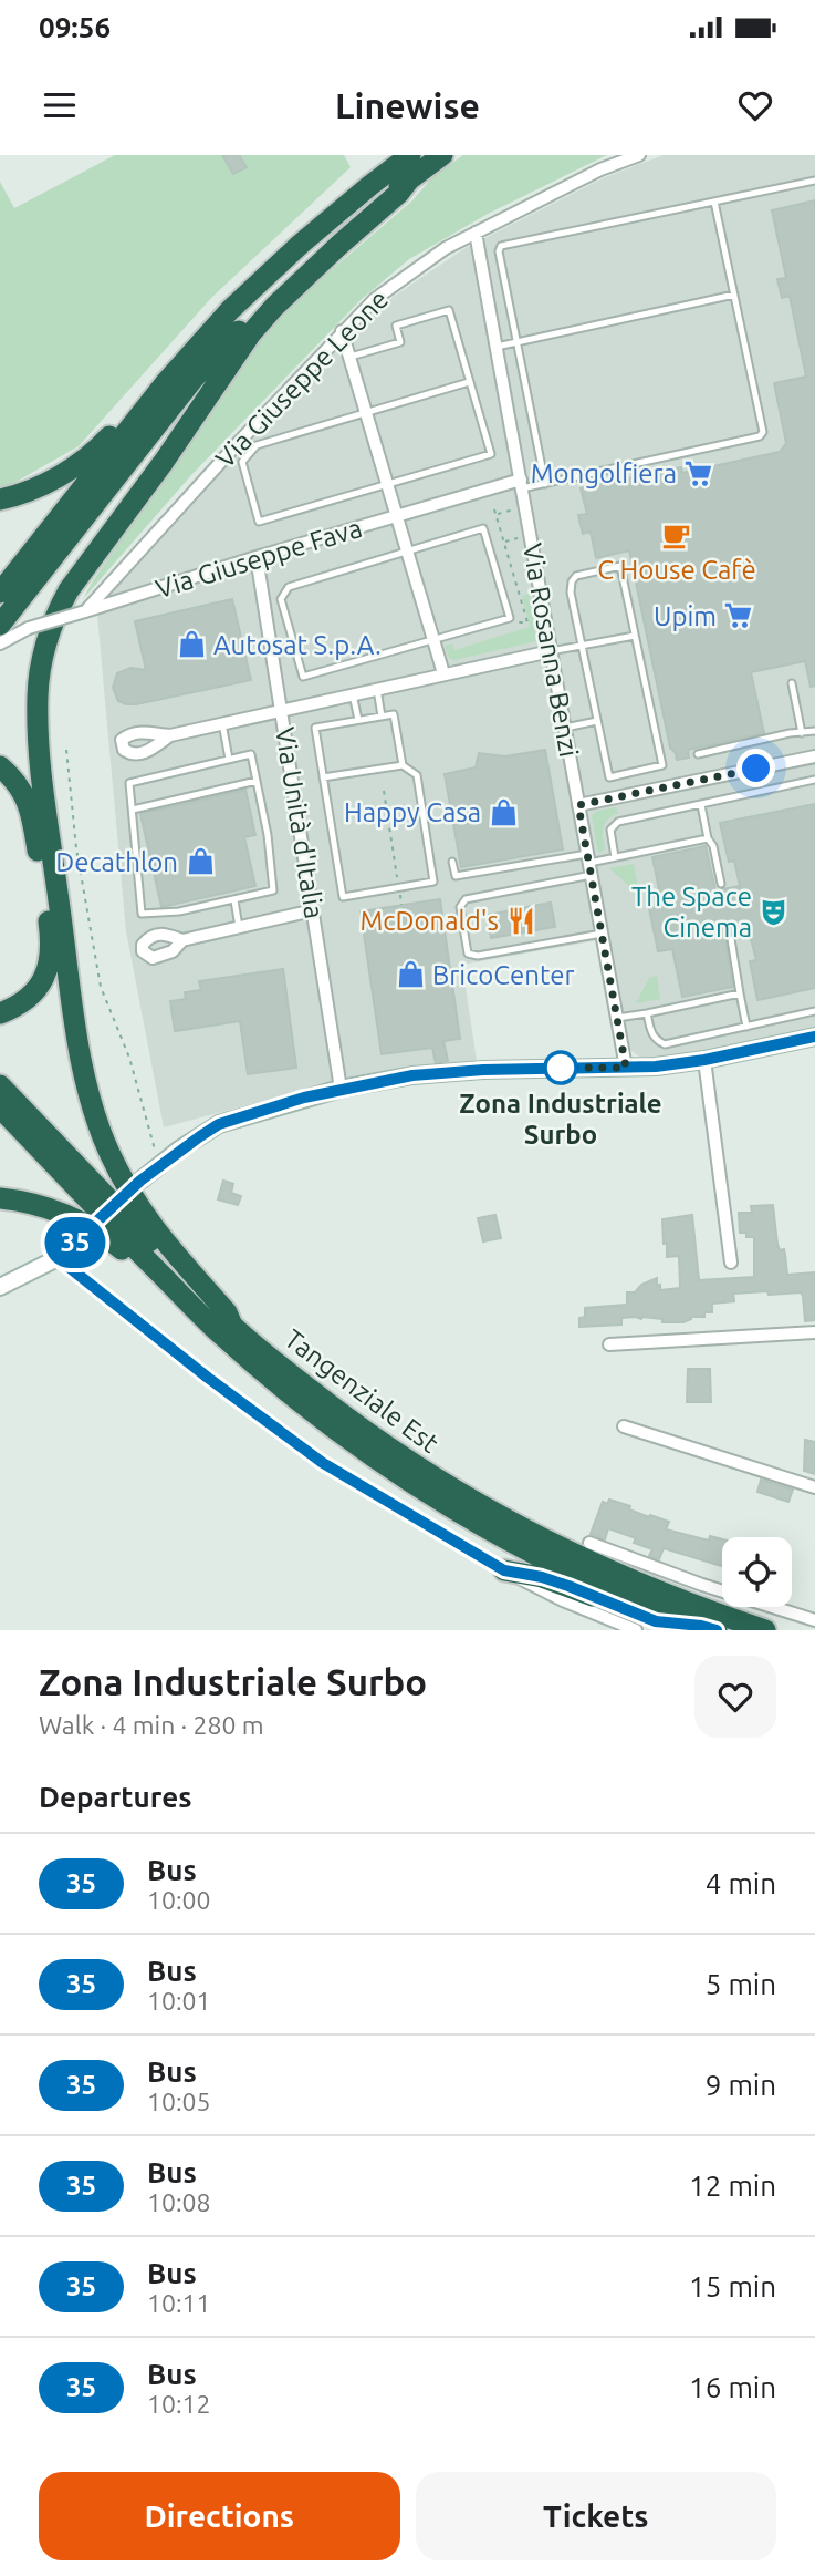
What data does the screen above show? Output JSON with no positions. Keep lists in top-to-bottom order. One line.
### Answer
{"streets":{"highway":["Tangenziale Est"],"street":["Via Giuseppe Leone","Via Giuseppe Fava","Via Rosanna Benzi","Via Unità d'Italia"]},"crossings":[["Via Giuseppe Leone","Via Giuseppe Fava"],["Via Giuseppe Leone","Via Rosanna Benzi"],["Via Giuseppe Fava","Via Rosanna Benzi"],["Via Giuseppe Fava","Via Unità d'Italia"]],"places":{"supermarket":["Mongolfiera","Upim"],"cafe":["C House Cafè"],"shop":["Autosat S.p.A.","Happy Casa","Decathlon","BricoCenter"],"theatre":["The Space Cinema"],"restaurant":["McDonald's"],"other":["Zona Industriale Surbo"]},"lines":["bus line 35"],"page":{"status":"09:56","header":"Linewise","on_map":"35","heading":[["Zona Industriale Surbo","Walk · 4 min · 280 m"],"Departures"],"list":[{"mark":"35","name":"Bus","note":"10:00","value":"4 min"},{"mark":"35","name":"Bus","note":"10:01","value":"5 min"},{"mark":"35","name":"Bus","note":"10:05","value":"9 min"},{"mark":"35","name":"Bus","note":"10:08","value":"12 min"},{"mark":"35","name":"Bus","note":"10:11","value":"15 min"},{"mark":"35","name":"Bus","note":"10:12","value":"16 min"}],"buttons":["Directions","Tickets"]}}
